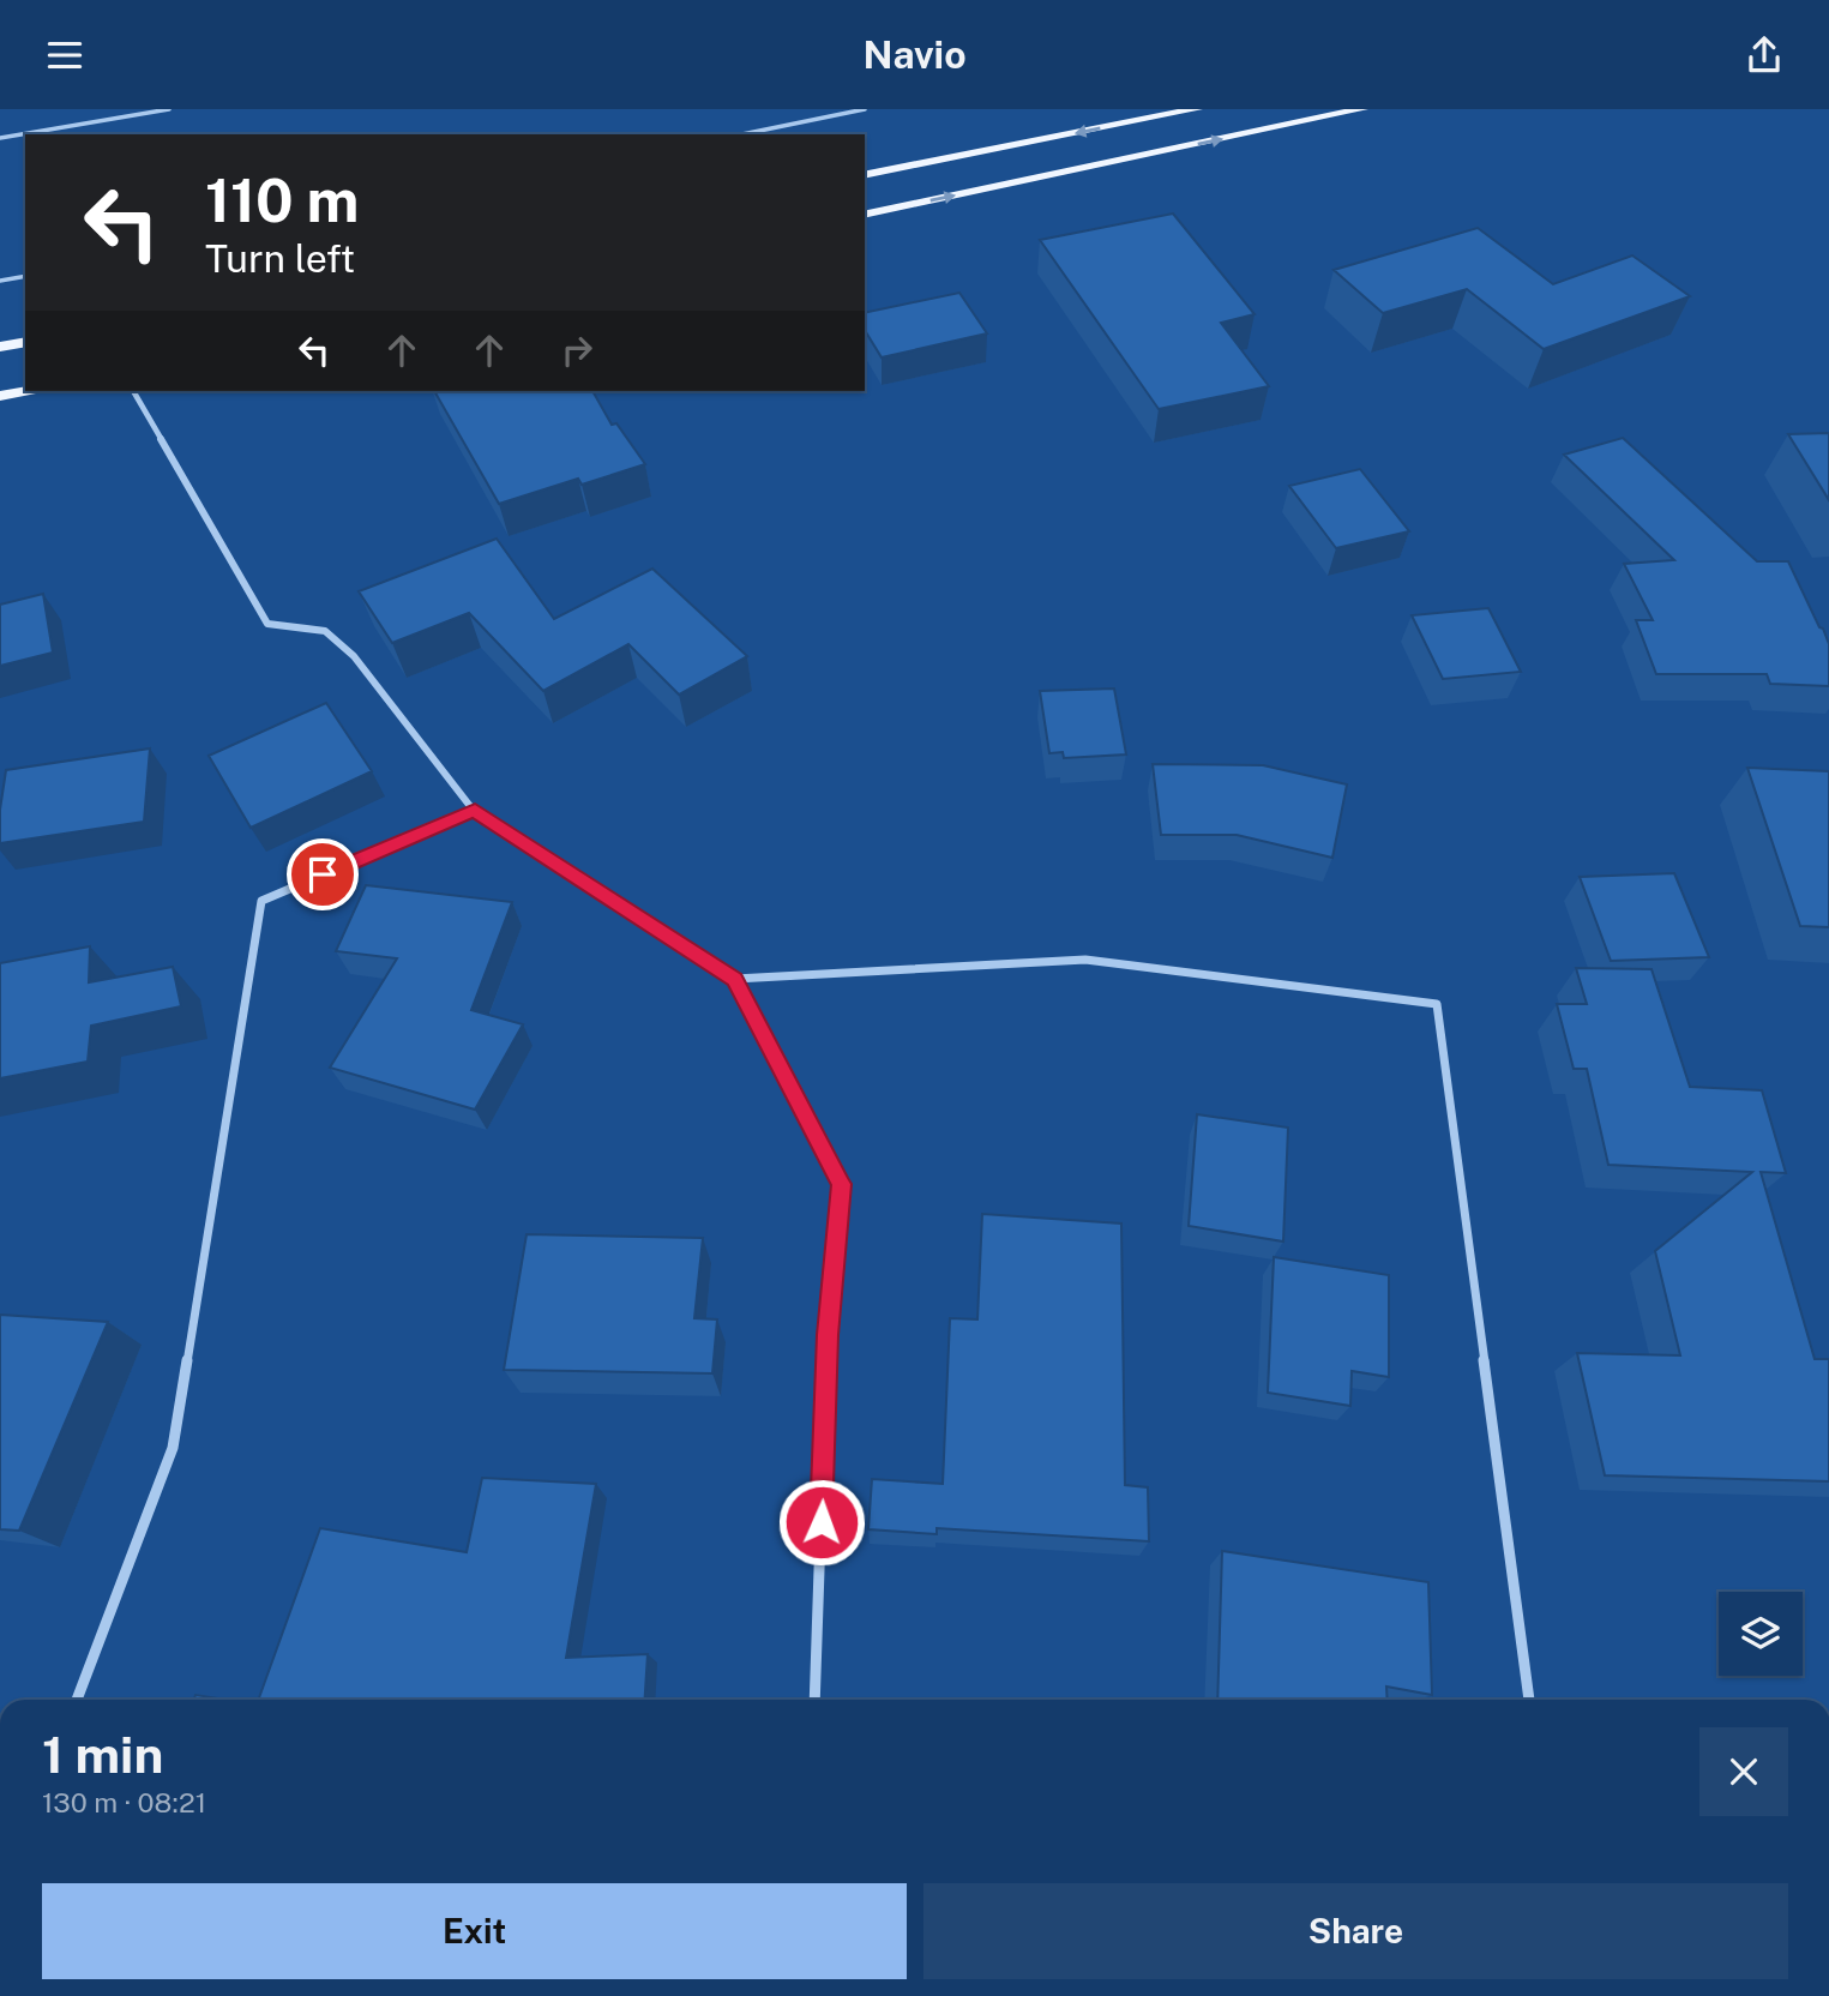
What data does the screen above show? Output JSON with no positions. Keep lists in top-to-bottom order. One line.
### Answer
{"page":{"header":"Navio","turn":["110 m","Turn left"],"heading":["1 min","130 m · 08:21"],"buttons":["Exit","Share"]}}
